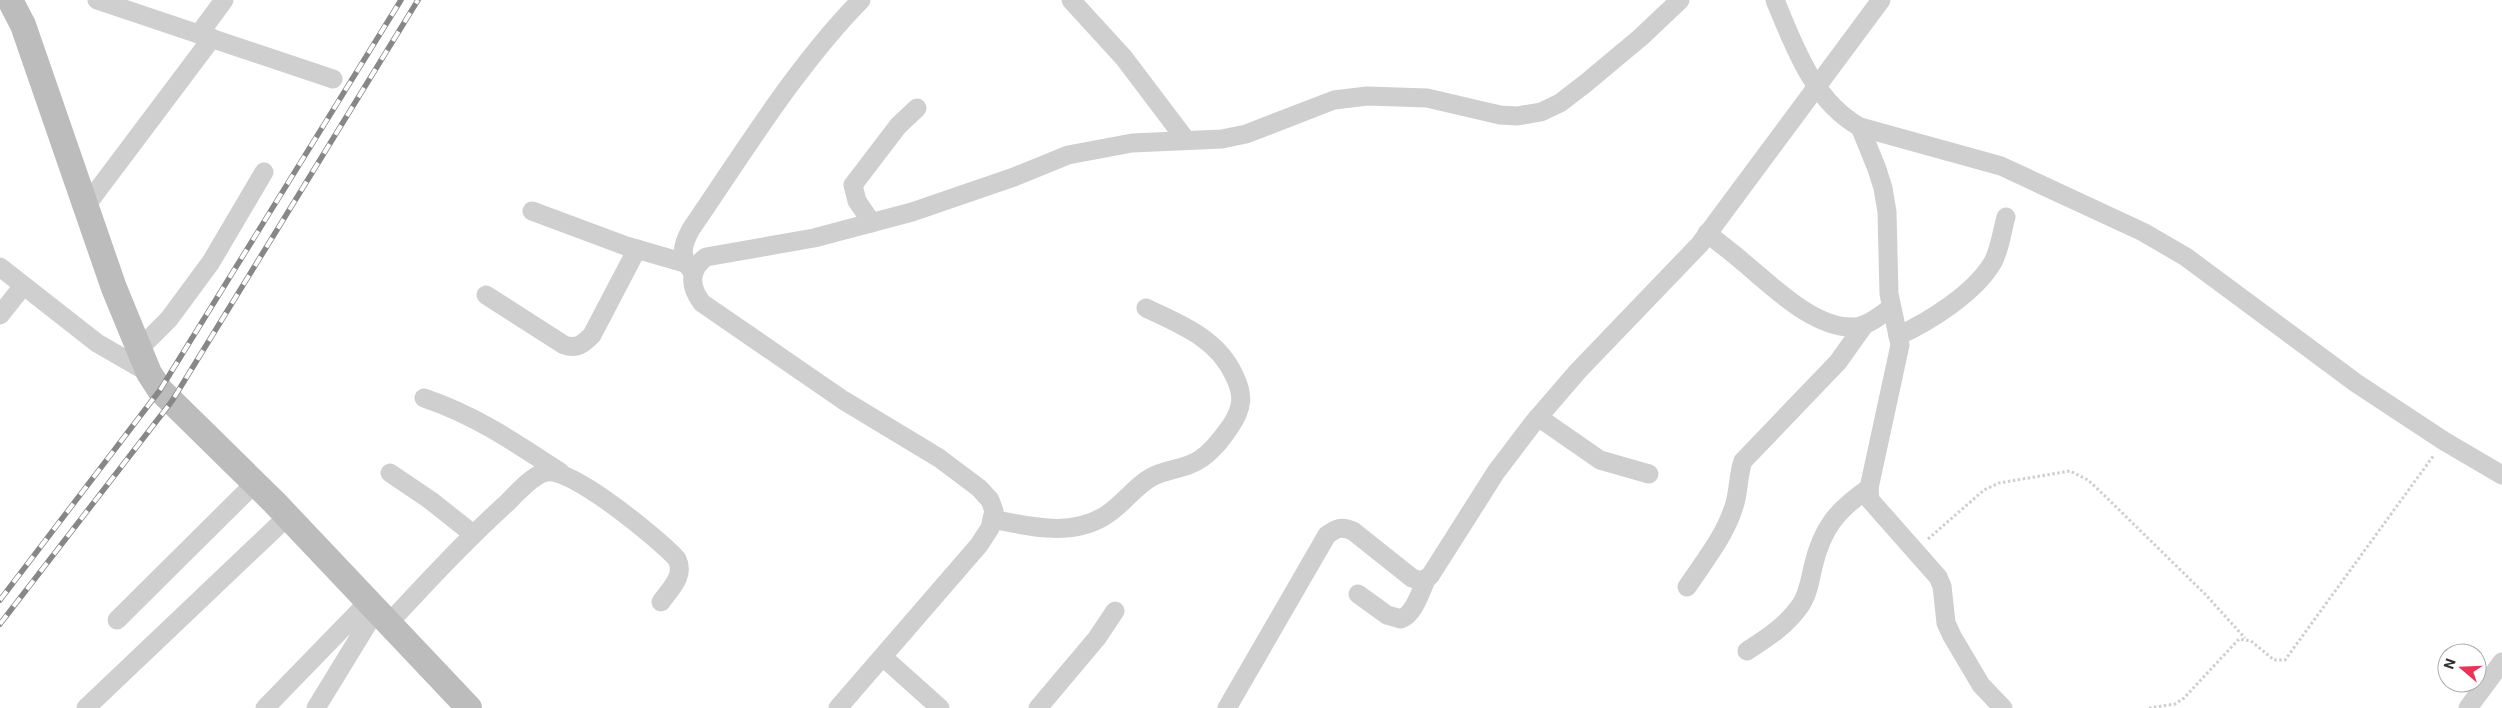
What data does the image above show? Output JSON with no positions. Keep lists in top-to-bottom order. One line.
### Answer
{"north":"left"}
